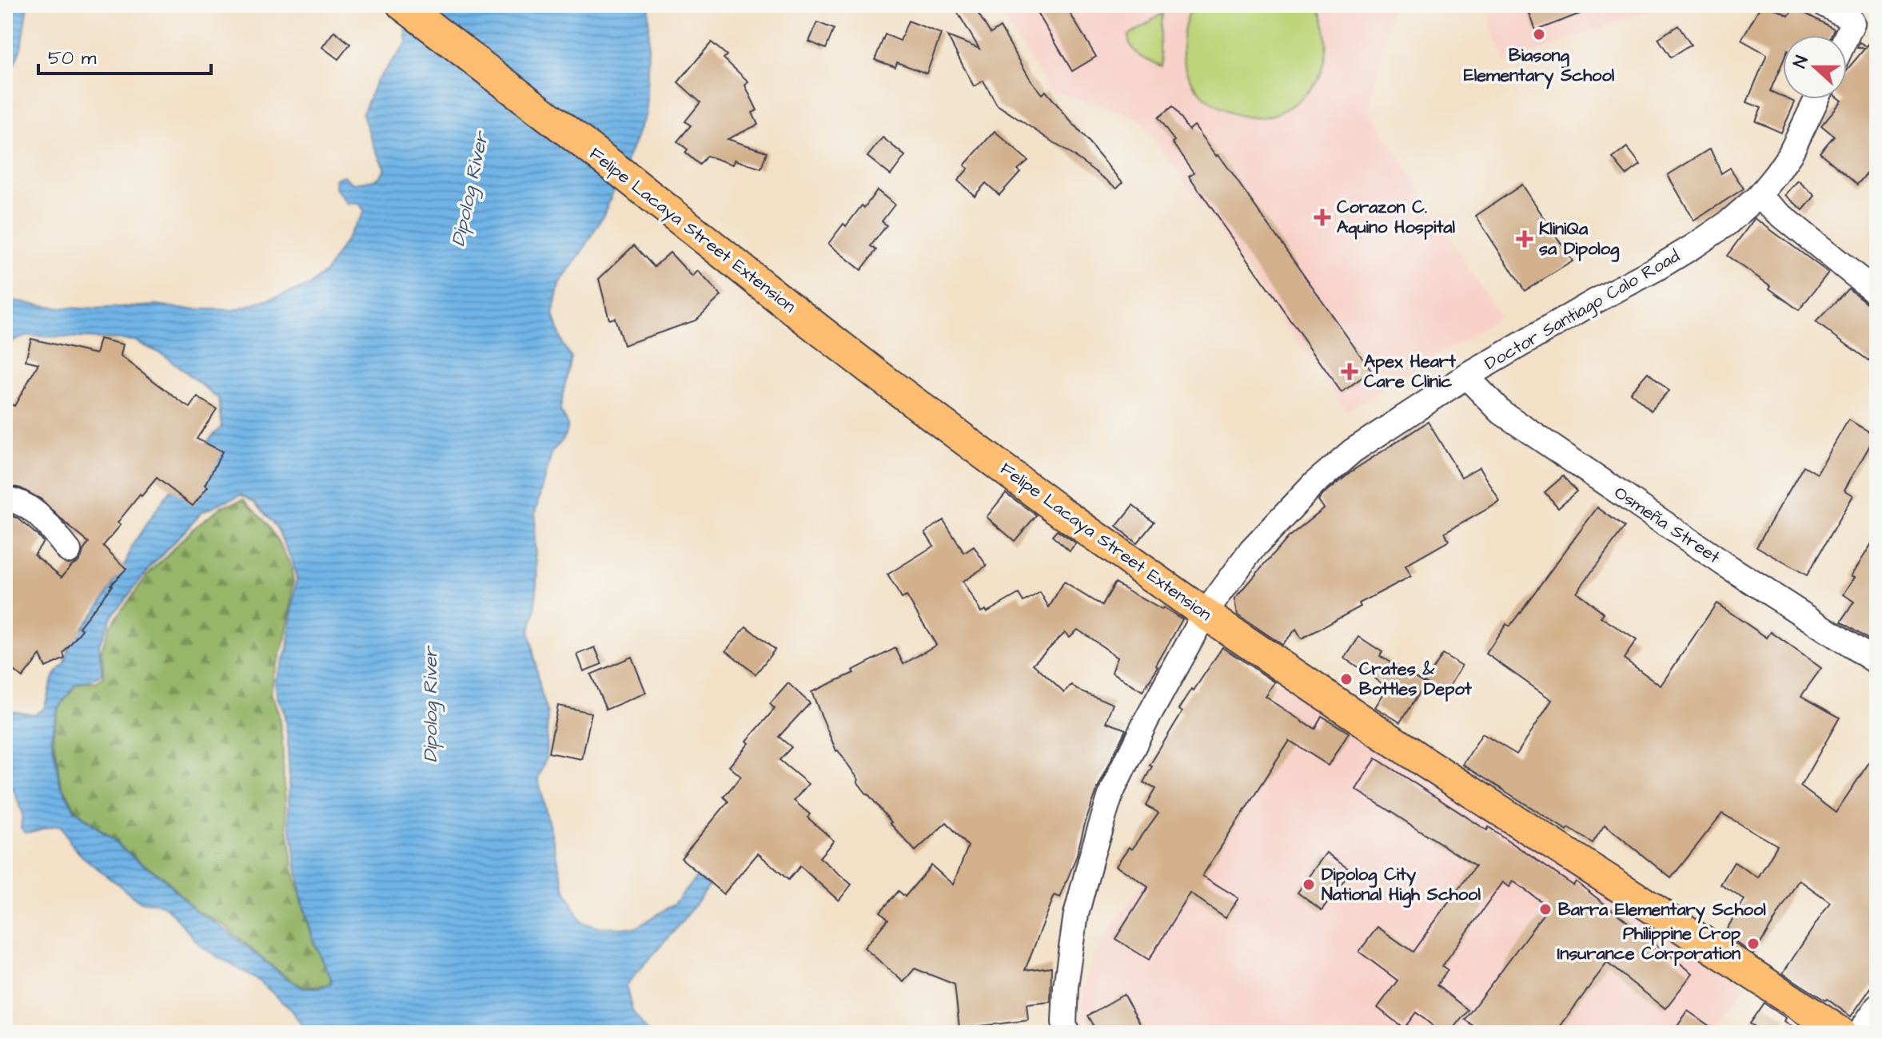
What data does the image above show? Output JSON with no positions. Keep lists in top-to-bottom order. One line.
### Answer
{"streets":{"main road":["Felipe Lacaya Street Extension"],"street":["Doctor Santiago Calo Road","Osmeña Street"]},"crossings":[["Felipe Lacaya Street Extension","Doctor Santiago Calo Road"],["Doctor Santiago Calo Road","Osmeña Street"]],"water":["Dipolog River"],"places":{"other":["Biasong Elementary School","Crates & Bottles Depot","Dipolog City National High School","Barra Elementary School","Philippine Crop Insurance Corporation"],"health":["Corazon C. Aquino Hospital","KliniQa sa Dipolog","Apex Heart Care Clinic"]},"scale_bar":"50 m","north":"left"}
